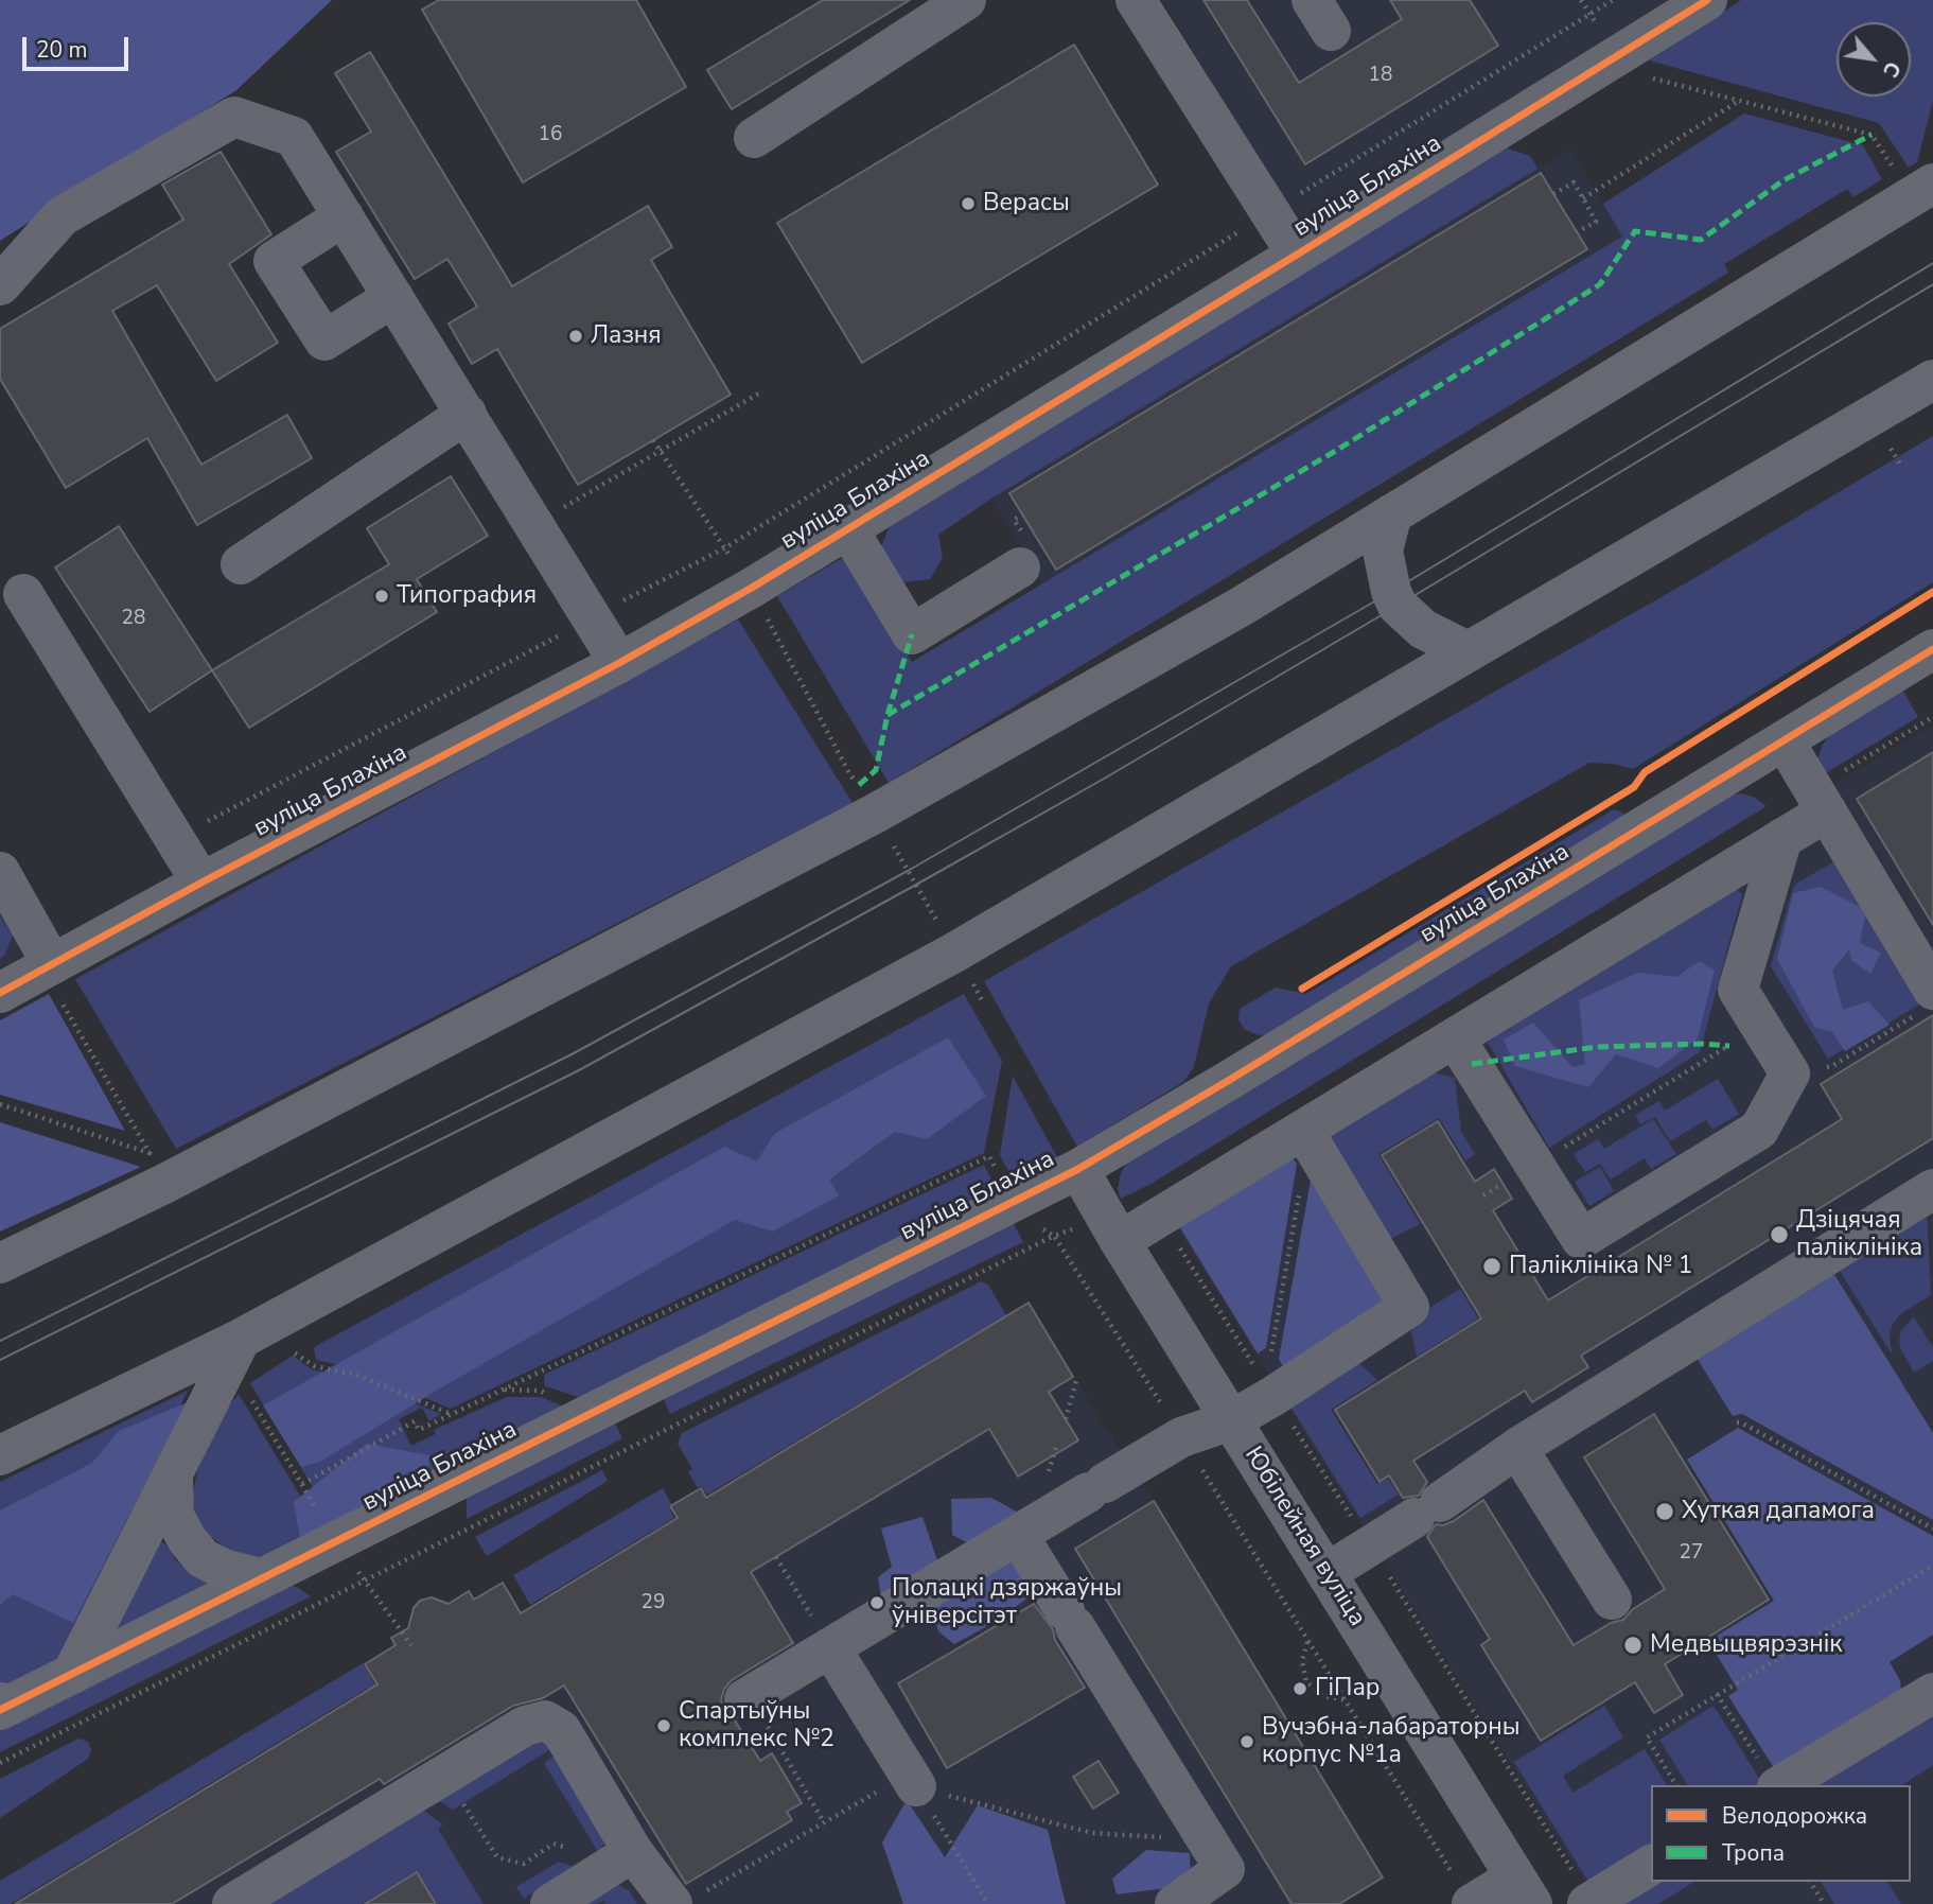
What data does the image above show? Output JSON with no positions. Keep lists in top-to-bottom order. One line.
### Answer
{"streets":{"street":["вуліца Блахіна","Юбілейная вуліца"]},"crossings":[["вуліца Блахіна","Юбілейная вуліца"]],"places":["Верасы","Лазня","Типография","Дзіцячая паліклініка","Паліклініка № 1","Хуткая дапамога","Полацкі дзяржаўны ўніверсітэт","Медвыцвярэзнік","ГіПар","Спартыўны комплекс №2","Вучэбна-лабараторны корпус №1а"],"house_numbers":["18","16","28","27","29"],"legend":["Велодорожка","Тропа"],"scale_bar":"20 m","north":"bottom right"}
